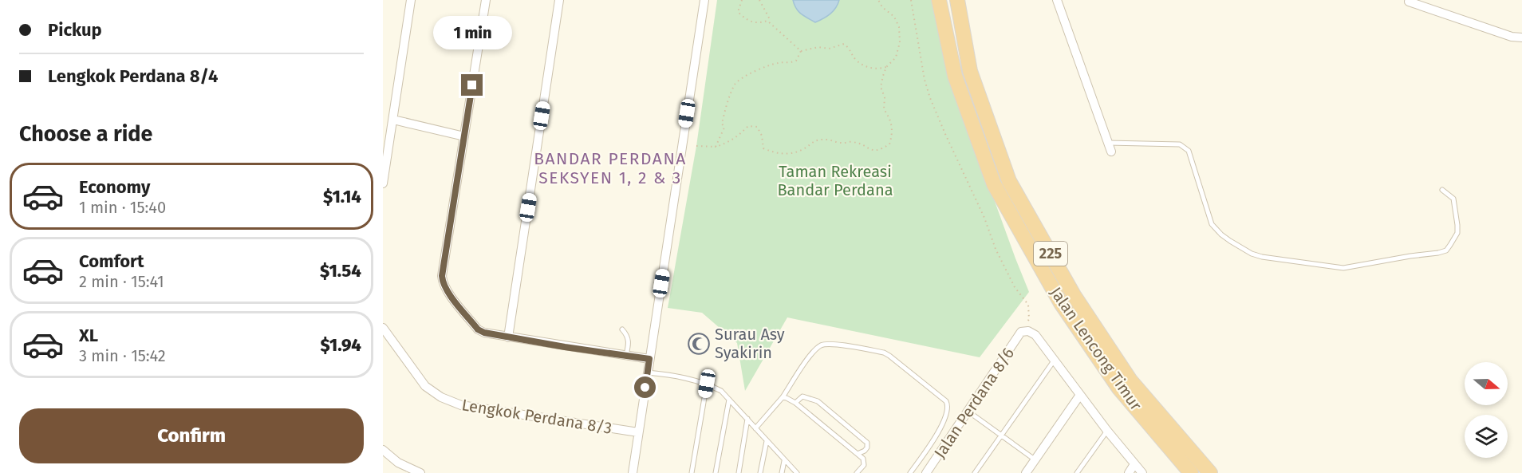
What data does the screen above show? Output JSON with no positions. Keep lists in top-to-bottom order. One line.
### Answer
{"streets":{"highway":["225","Jalan Lencong Timur"],"street":["Jalan Perdana 8/6","Lengkok Perdana 8/3"]},"districts":["BANDAR PERDANA SEKSYEN 1, 2 & 3"],"parks":["Taman Rekreasi Bandar Perdana"],"places":{"mosque":["Surau Asy Syakirin"]},"north":"right","page":{"banner":["Pickup","Lengkok Perdana 8/4"],"bubble":"1 min","heading":"Choose a ride","list":[{"name":"Economy","note":"1 min · 15:40","value":"$1.14"},{"name":"Comfort","note":"2 min · 15:41","value":"$1.54"},{"name":"XL","note":"3 min · 15:42","value":"$1.94"}],"buttons":"Confirm"}}
